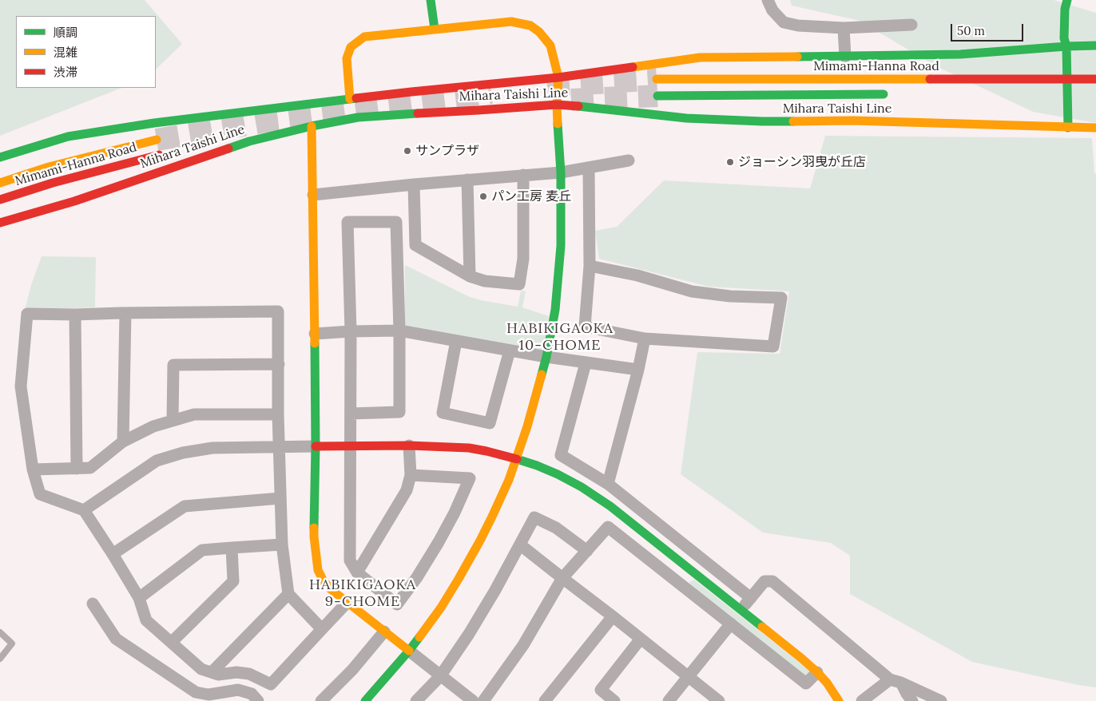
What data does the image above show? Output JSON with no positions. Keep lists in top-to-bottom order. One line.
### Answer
{"streets":{"main road":["Mimami-Hanna Road","Mihara Taishi Line"]},"districts":["HABIKIGAOKA 10-CHOME","HABIKIGAOKA 9-CHOME"],"places":["サンプラザ","ジョーシン羽曳が丘店","パン工房 麦丘"],"legend":["順調","混雑","渋滞"],"scale_bar":"50 m"}
